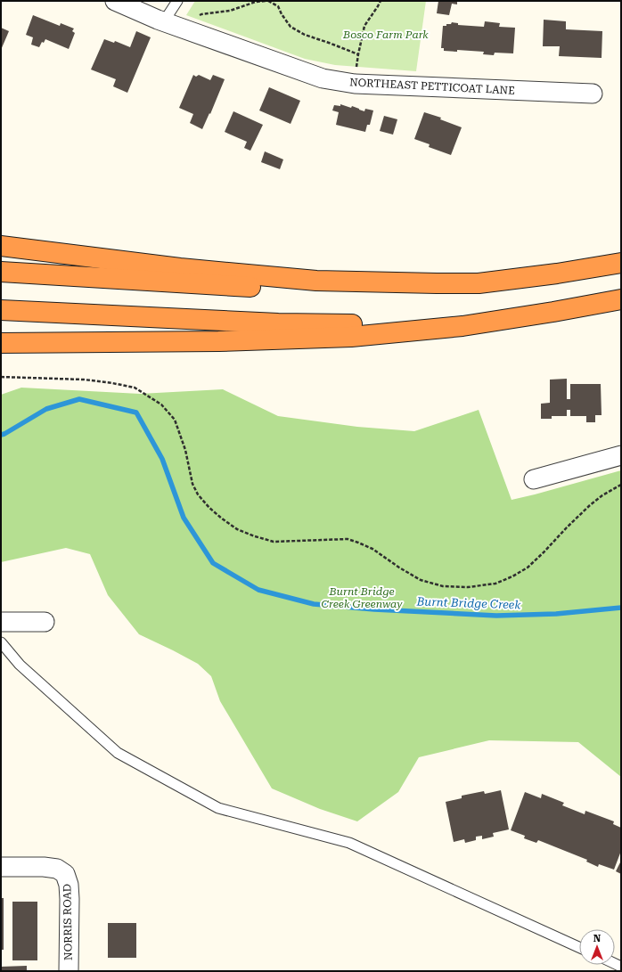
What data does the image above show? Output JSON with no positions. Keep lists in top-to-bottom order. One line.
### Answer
{"streets":{"street":["NORTHEAST PETTICOAT LANE","NORRIS ROAD"]},"water":["Burnt Bridge Creek"],"parks":["Bosco Farm Park","Burnt Bridge Creek Greenway"],"north":"top"}
